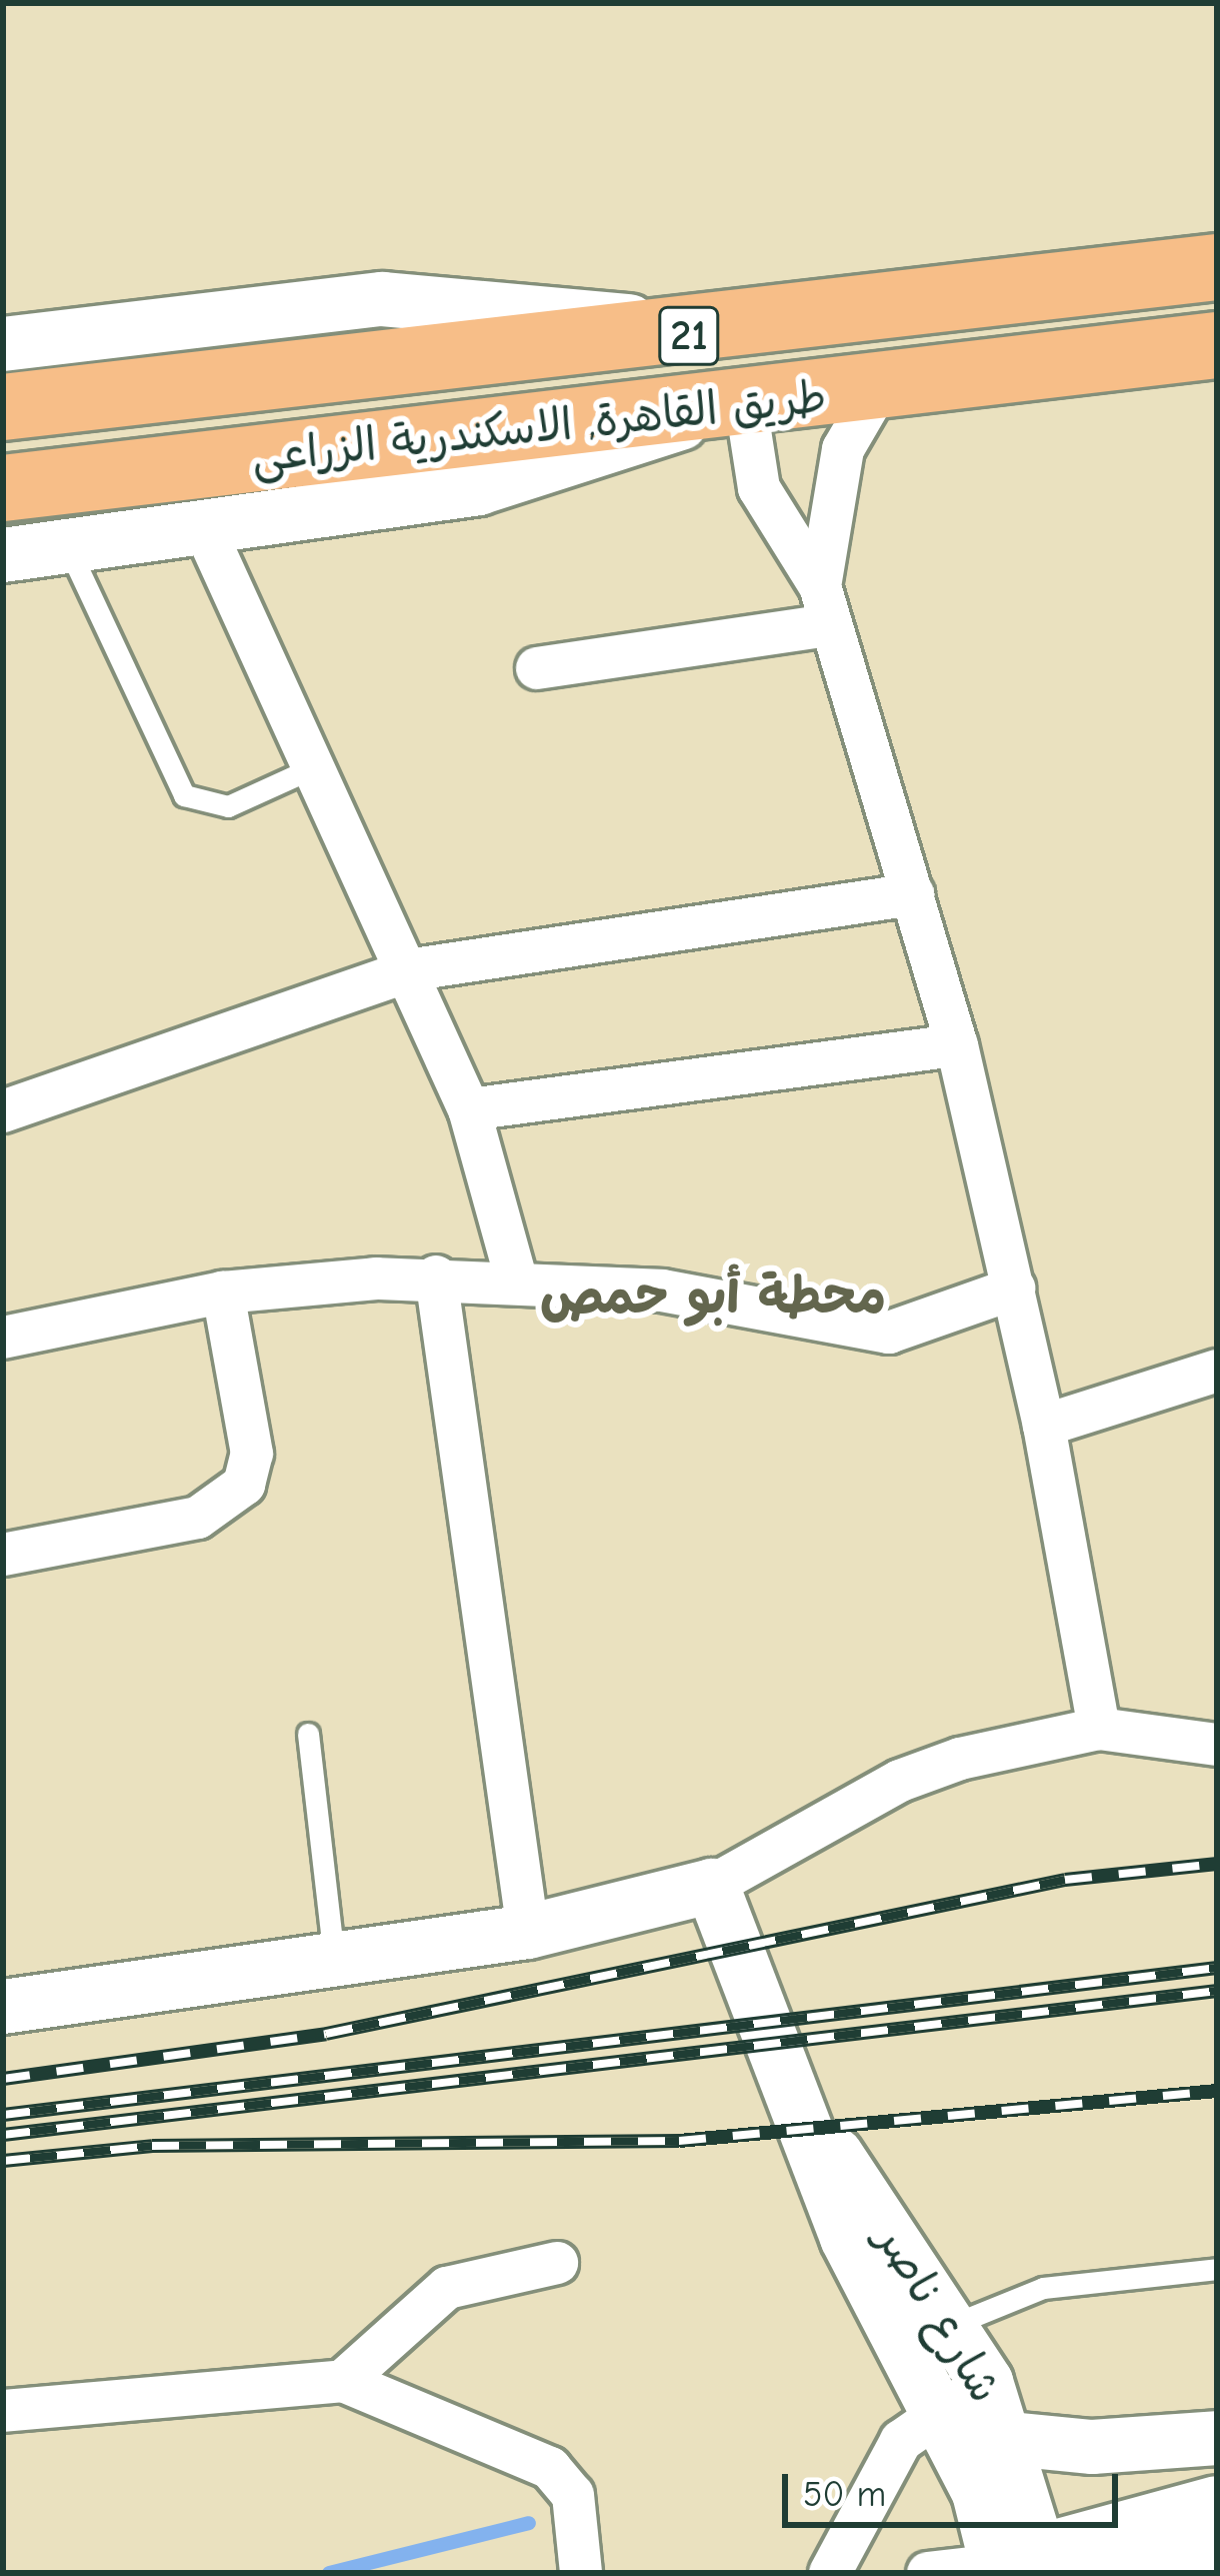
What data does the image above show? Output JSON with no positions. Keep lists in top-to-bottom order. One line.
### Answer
{"streets":{"highway":["21","طريق القاهرة, الاسكندرية الزراعى"],"street":["شارع ناصر"]},"districts":["محطة أبو حمص"],"scale_bar":"50 m"}
